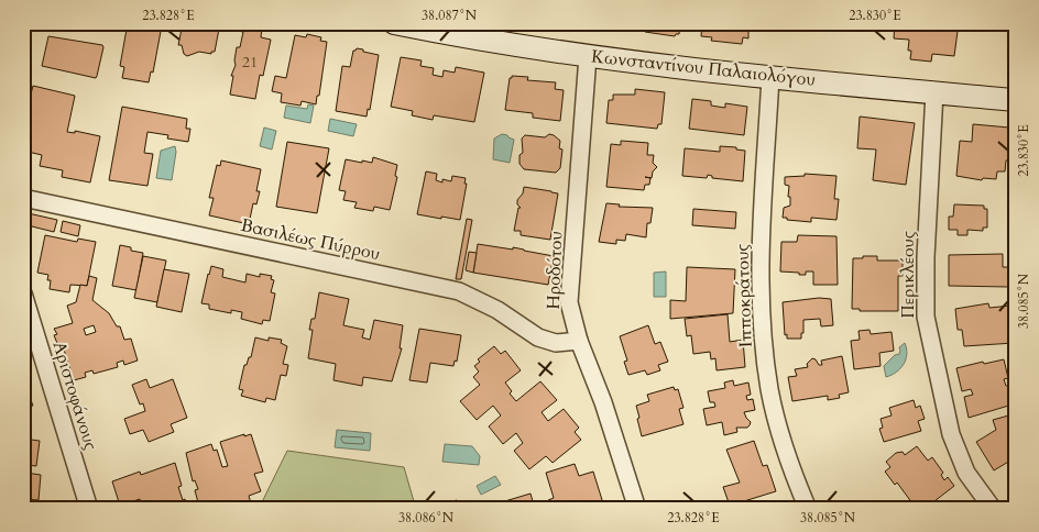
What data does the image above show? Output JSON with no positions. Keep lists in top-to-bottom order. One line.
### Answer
{"streets":{"street":["Κωνσταντίνου Παλαιολόγου","Βασιλέως Πύρρου","Ηροδότου","Περικλέους","Ιπποκράτους","Αριστοφάνους"]},"crossings":[["Κωνσταντίνου Παλαιολόγου","Ηροδότου"],["Κωνσταντίνου Παλαιολόγου","Περικλέους"],["Κωνσταντίνου Παλαιολόγου","Ιπποκράτους"],["Βασιλέως Πύρρου","Ηροδότου"]],"house_numbers":["21"],"coordinates":["23.828°E","38.087°N","23.830°E","38.085°N","38.086°N"]}
